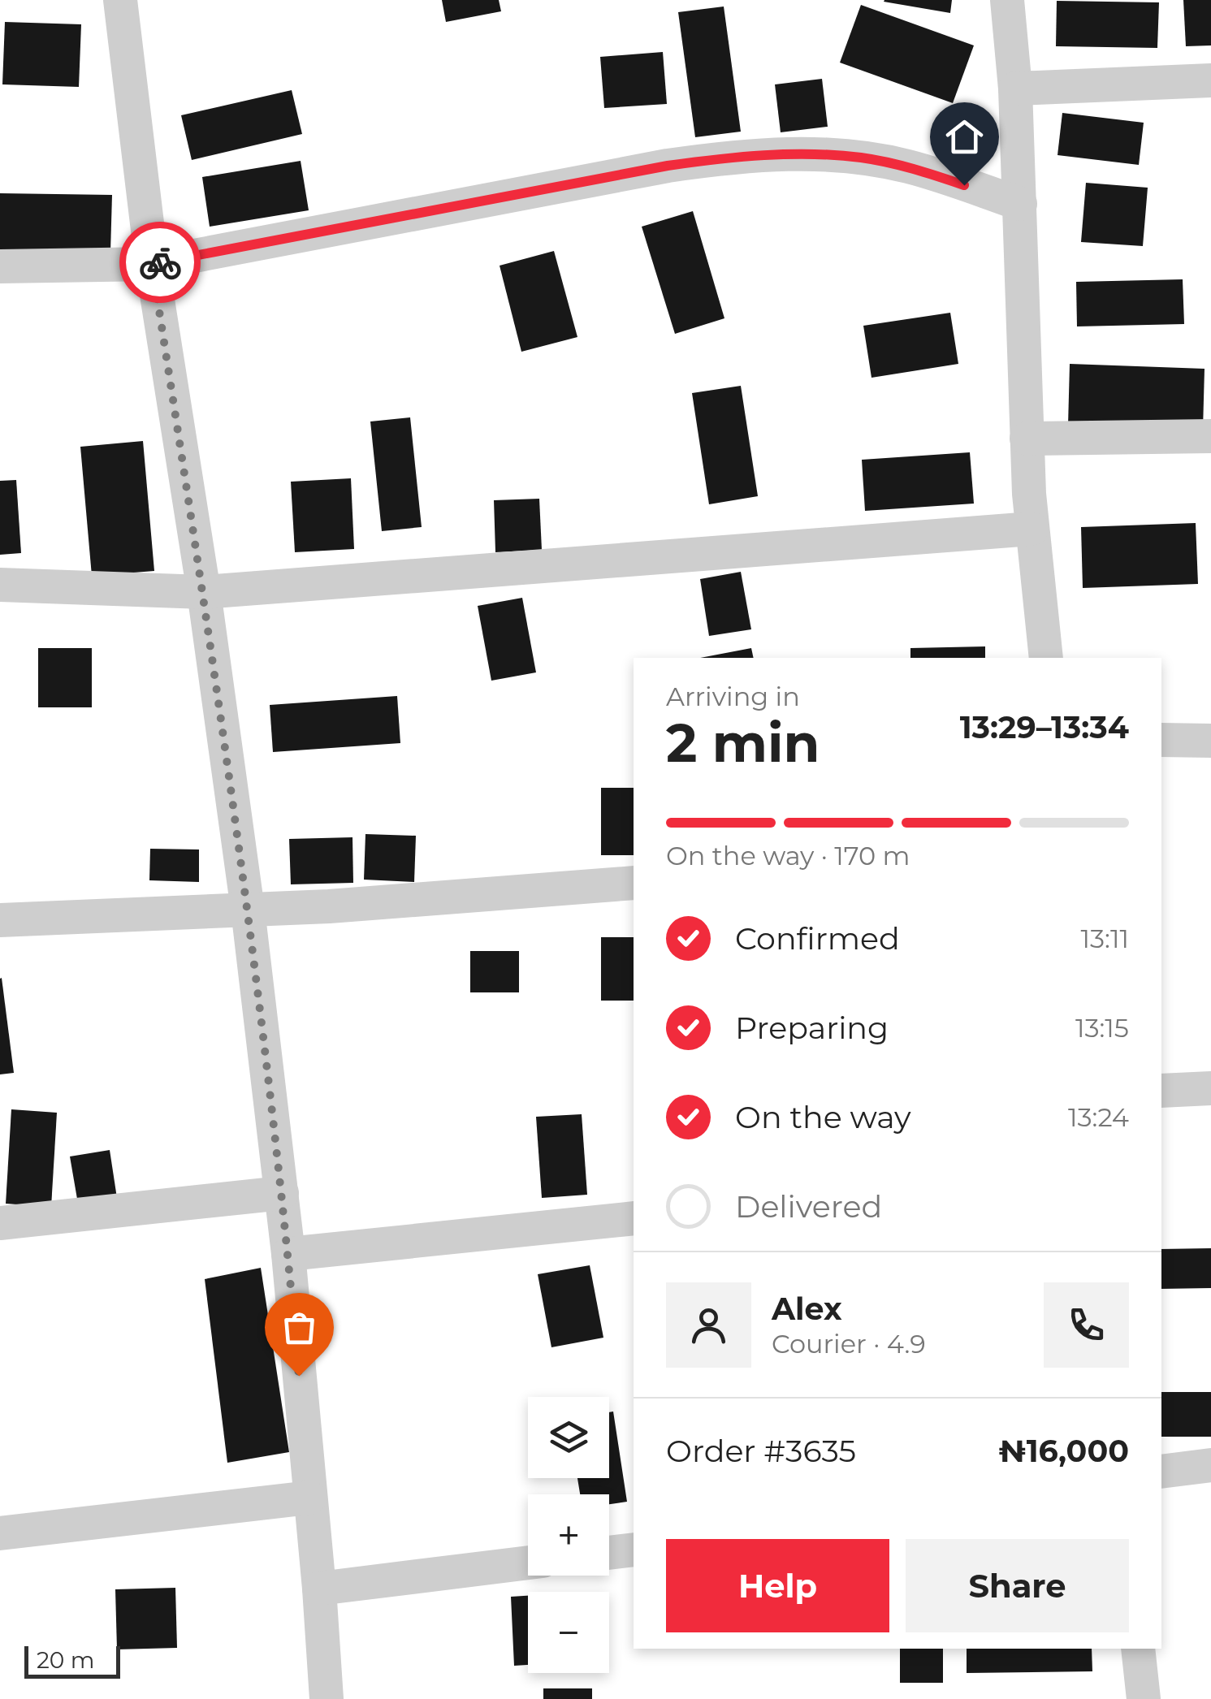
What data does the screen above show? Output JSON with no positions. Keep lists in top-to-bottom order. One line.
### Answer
{"scale_bar":"20 m","page":{"heading":["2 min","Arriving in","13:29–13:34"],"panel":["Alex","Courier · 4.9","Order #3635","₦16,000"],"bar":"On the way · 170 m","list":[["Confirmed","13:11"],["Preparing","13:15"],["On the way","13:24"],"Delivered"],"map_buttons":["+","−"],"buttons":["Help","Share"],"scale":"20 m"}}
